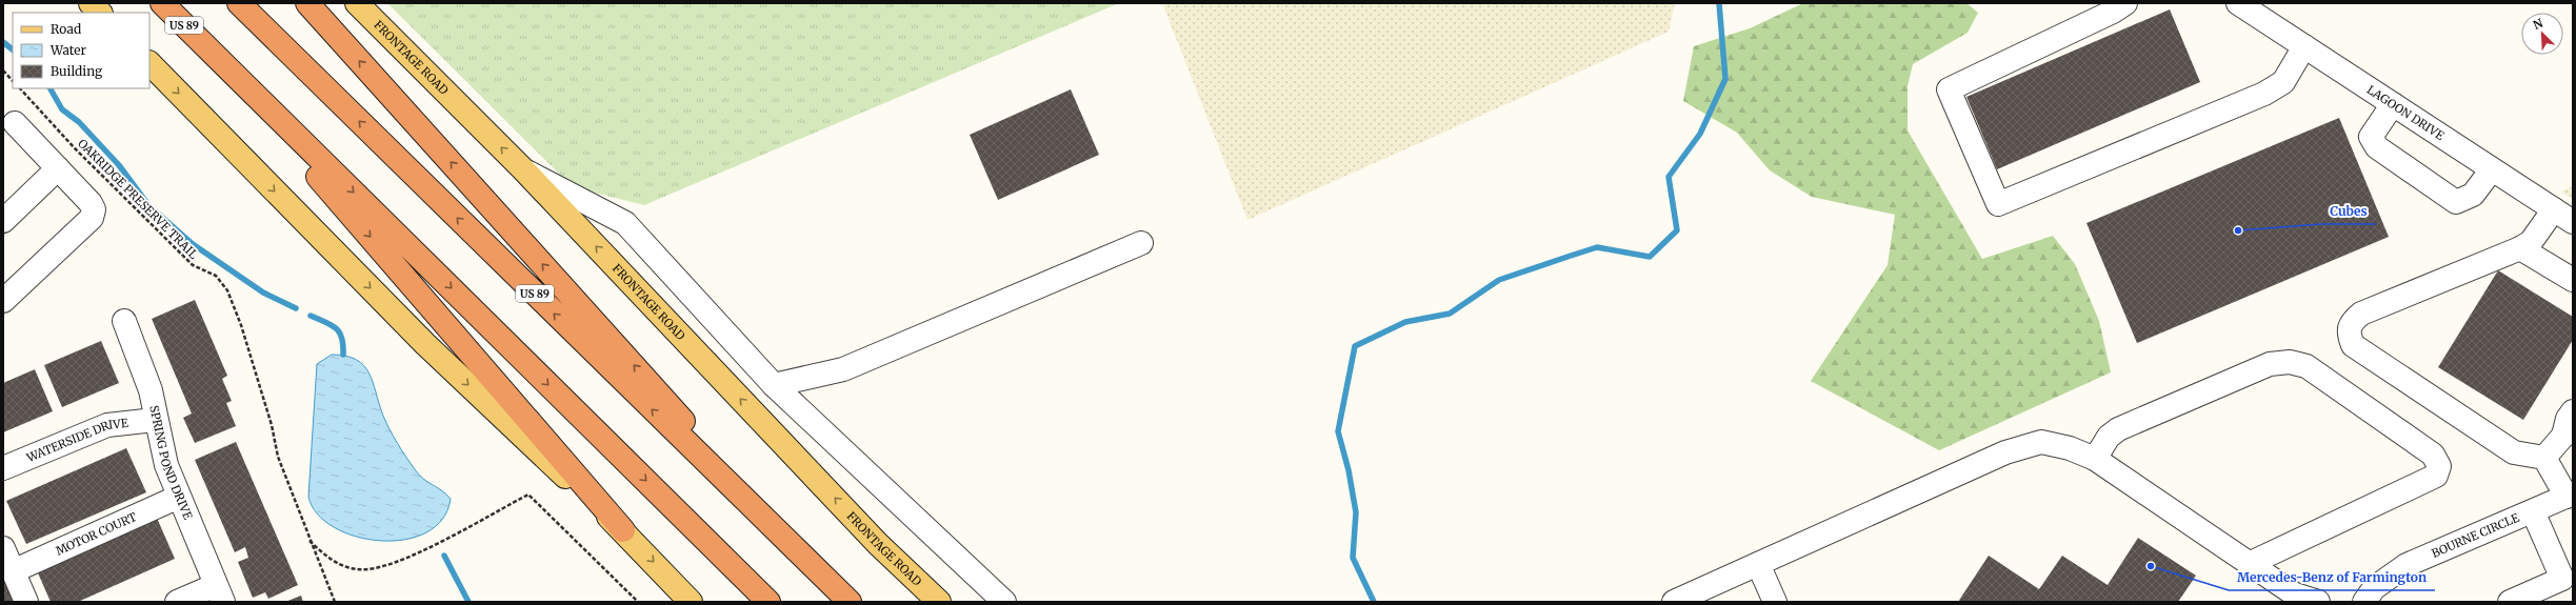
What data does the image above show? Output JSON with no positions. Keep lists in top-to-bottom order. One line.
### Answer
{"streets":{"highway":["US 89"],"main road":["FRONTAGE ROAD"],"street":["LAGOON DRIVE","WATERSIDE DRIVE","SPRING POND DRIVE","MOTOR COURT","BOURNE CIRCLE"],"path":["OAKRIDGE PRESERVE TRAIL"]},"crossings":[["WATERSIDE DRIVE","SPRING POND DRIVE"],["SPRING POND DRIVE","MOTOR COURT"]],"places":["Cubes","Mercedes-Benz of Farmington"],"legend":["Road","Water","Building"],"north":"top left"}
